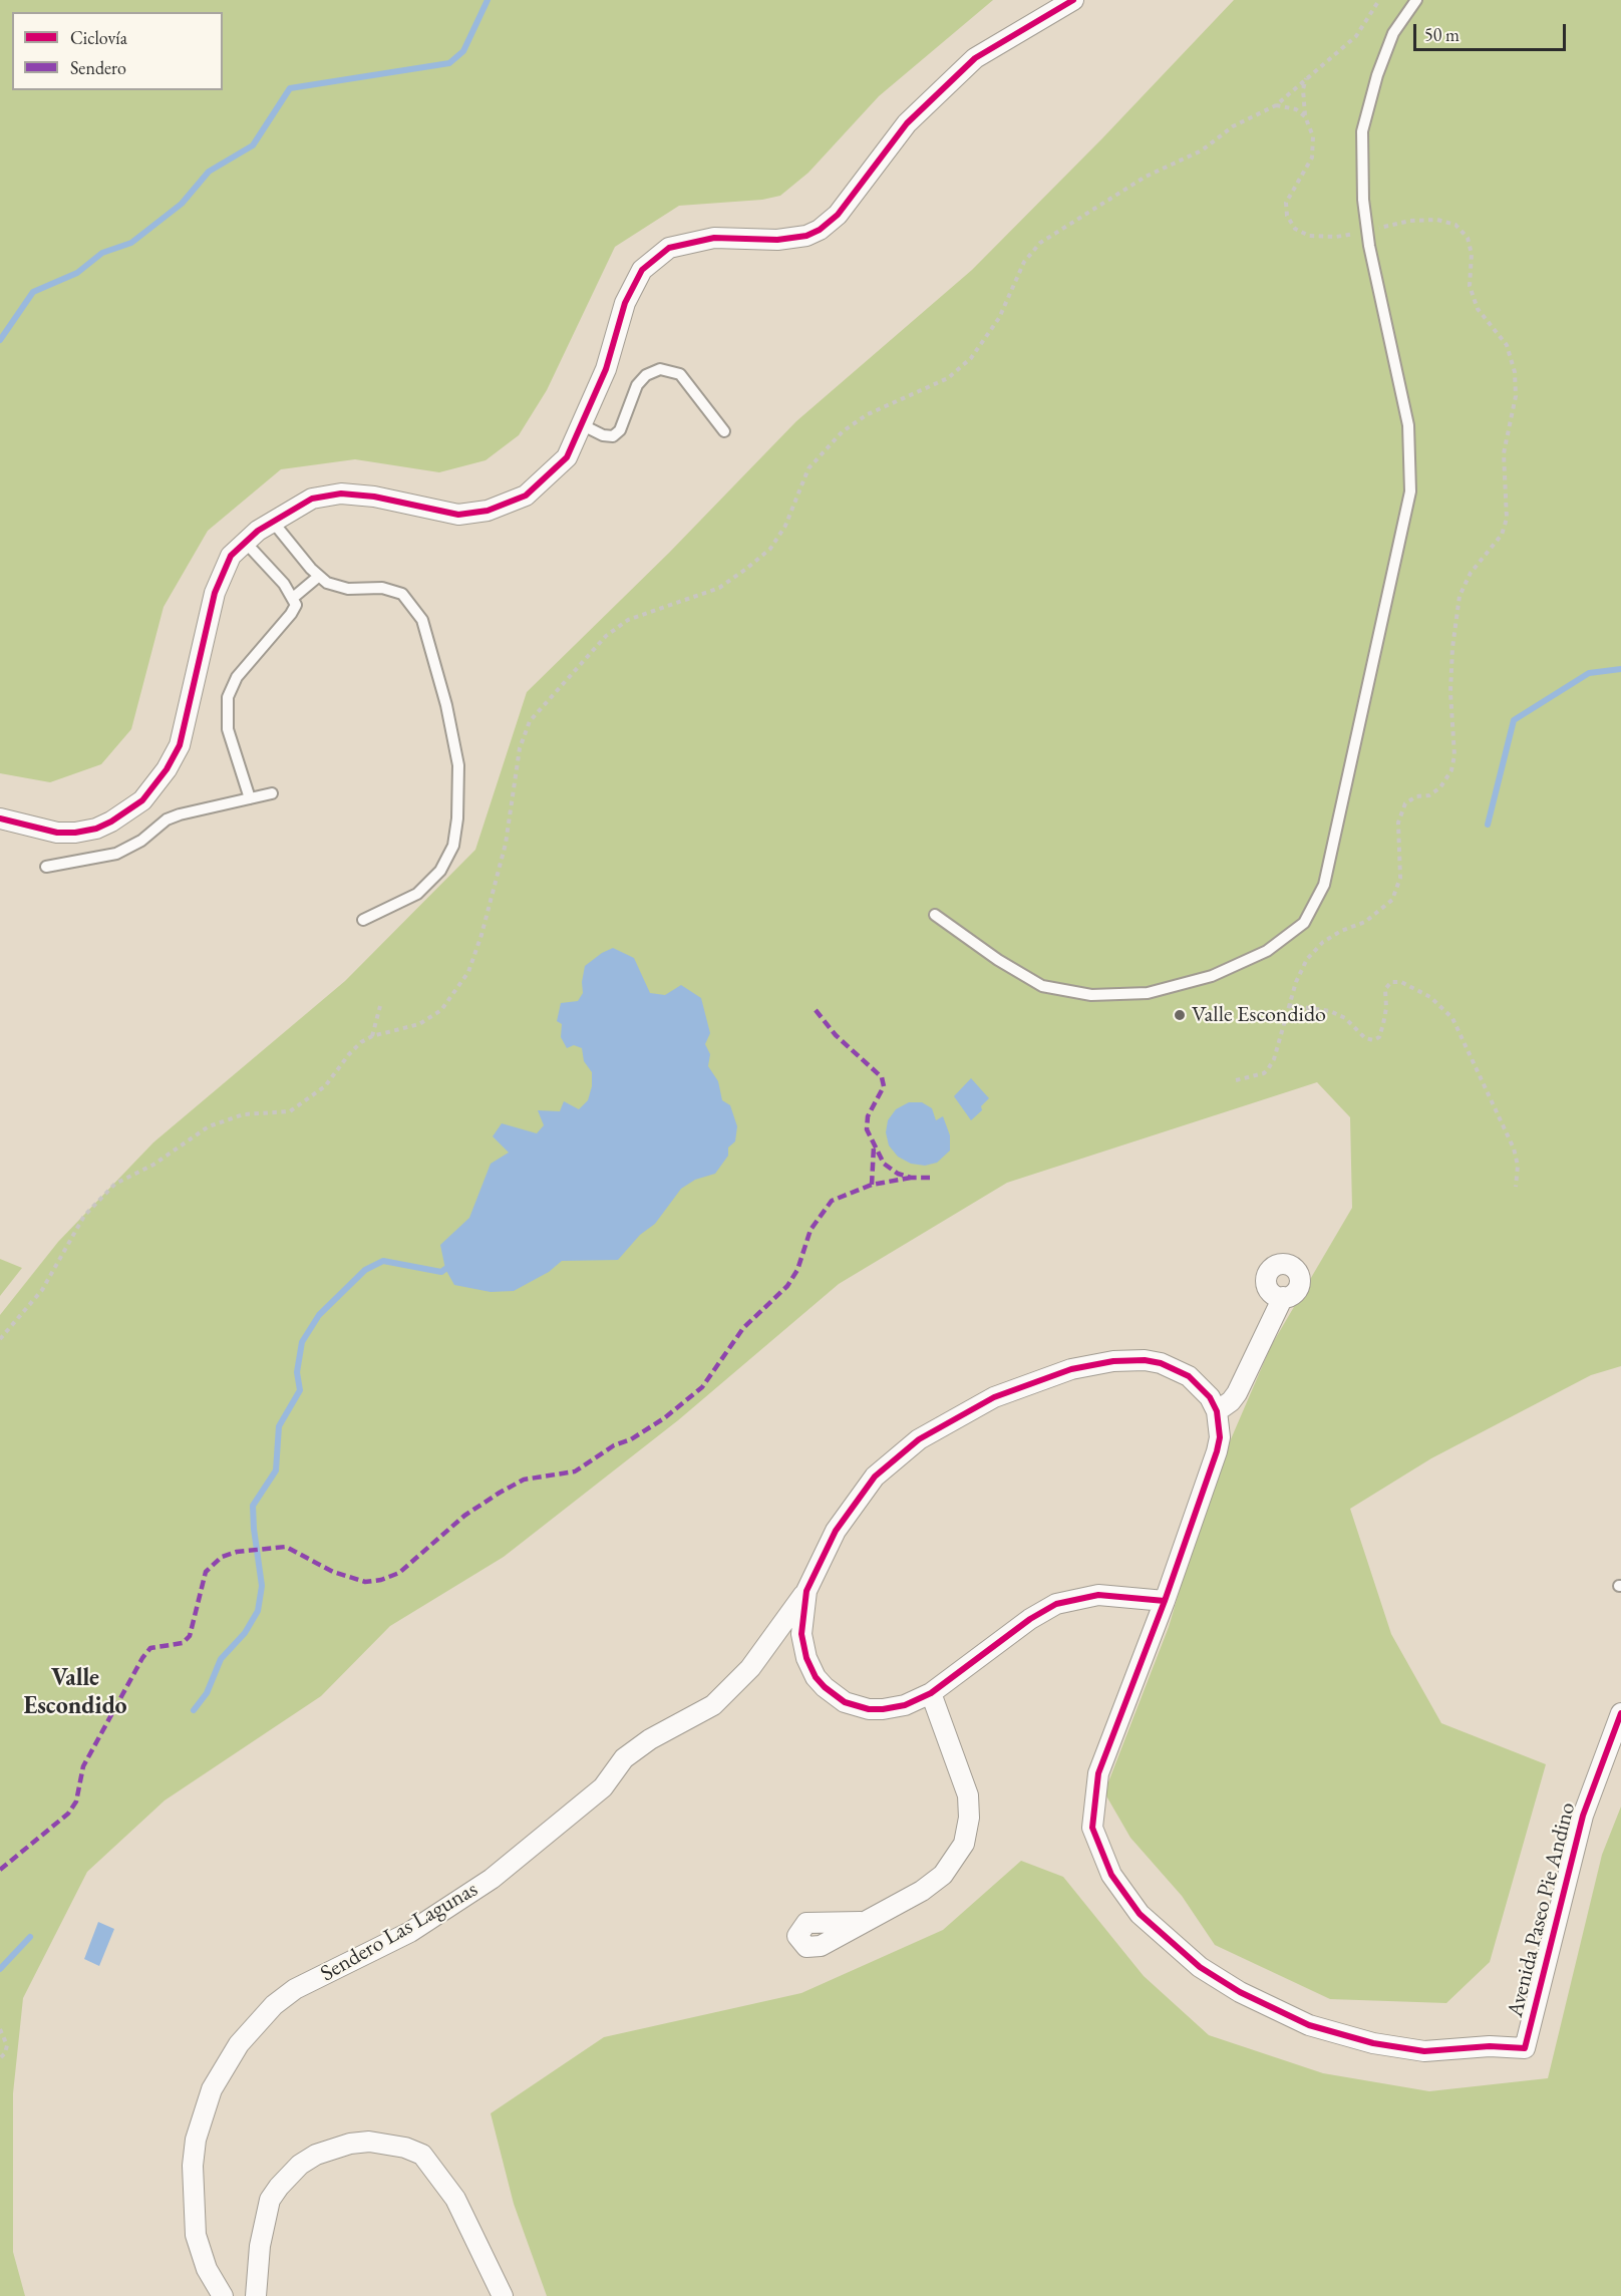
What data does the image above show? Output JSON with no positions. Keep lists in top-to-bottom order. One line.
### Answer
{"streets":{"street":["Avenida Paseo Pie Andino","Sendero Las Lagunas"]},"districts":["Valle Escondido"],"places":["Valle Escondido"],"legend":["Ciclovía","Sendero"],"scale_bar":"50 m"}
